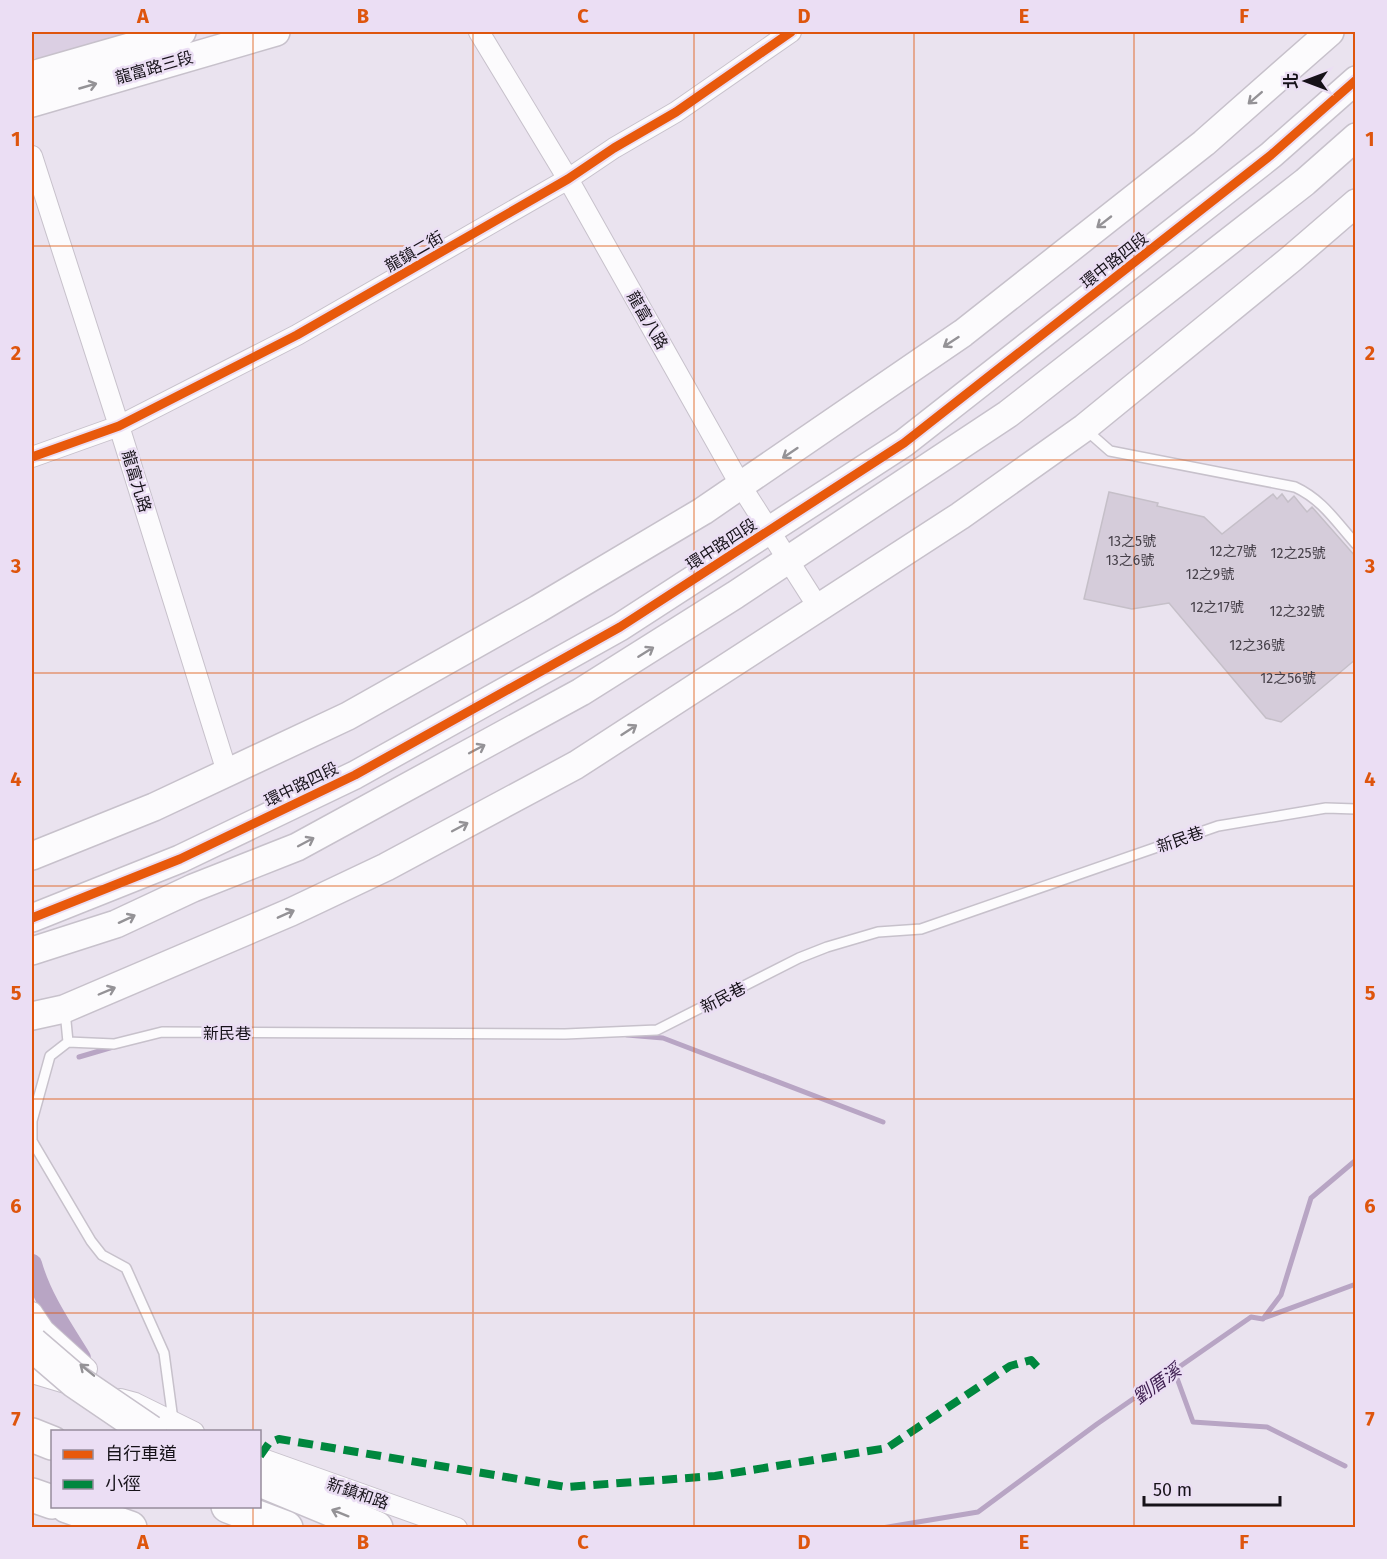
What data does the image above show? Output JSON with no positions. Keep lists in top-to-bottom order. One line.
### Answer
{"streets":{"street":["龍富路三段","龍鎮二街","環中路四段","龍富八路","龍富九路","新鎮和路"],"lane":["新民巷"]},"crossings":[["龍鎮二街","龍富八路"],["龍鎮二街","龍富九路"],["環中路四段","龍富八路"]],"water":["劉厝溪"],"house_numbers":["13之5號","12之7號","12之25號","13之6號","12之9號","12之17號","12之32號","12之36號","12之56號"],"legend":["自行車道","小徑"],"scale_bar":"50 m","north":"left","grid":{"columns":["A","B","C","D","E","F"],"rows":["1","2","3","4","5","6","7"]}}
